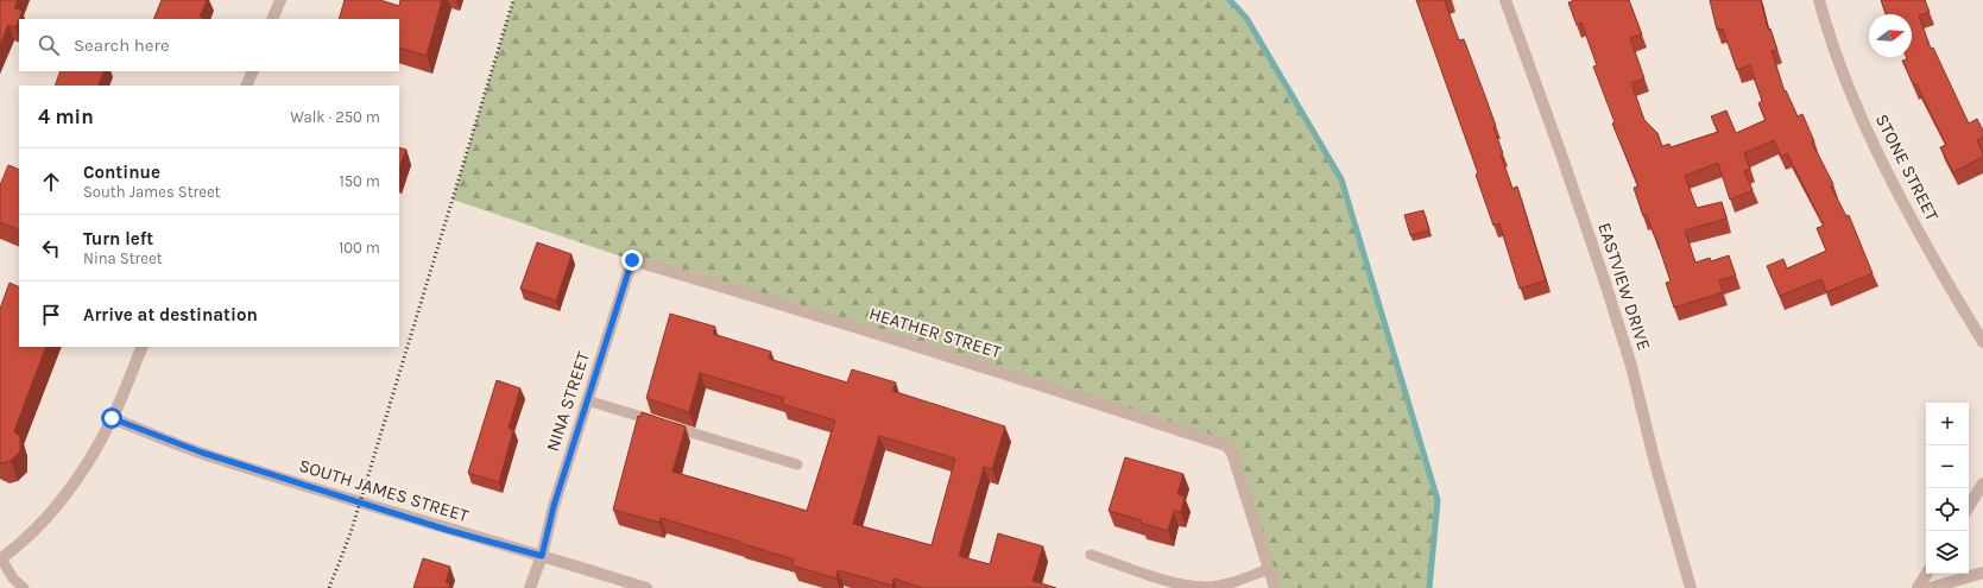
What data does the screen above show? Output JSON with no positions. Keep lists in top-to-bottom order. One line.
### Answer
{"streets":{"street":["STONE STREET","EASTVIEW DRIVE","HEATHER STREET","NINA STREET","SOUTH JAMES STREET"]},"crossings":[["HEATHER STREET","NINA STREET"],["NINA STREET","SOUTH JAMES STREET"]],"north":"right","page":{"search":"Search here","heading":["4 min","Walk · 250 m"],"list":[["Continue","South James Street","150 m"],["Turn left","Nina Street","100 m"],"Arrive at destination"],"map_buttons":["+","−"]}}
